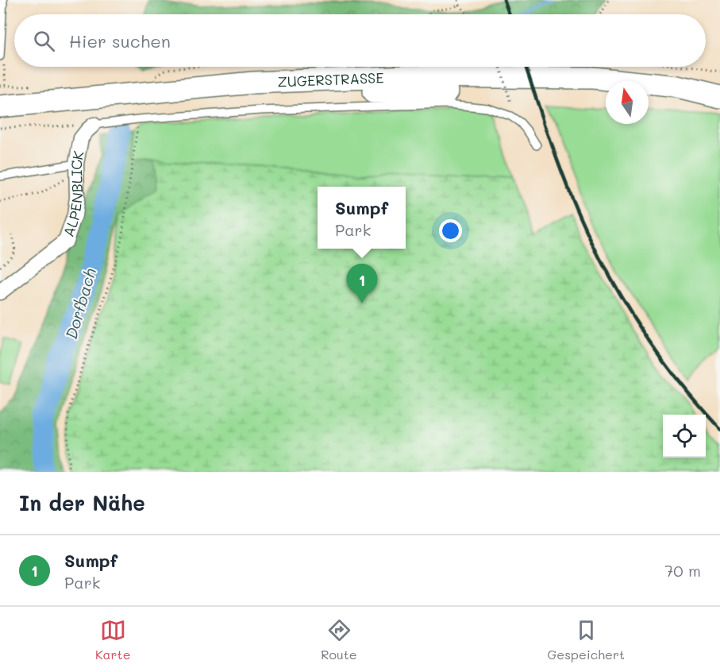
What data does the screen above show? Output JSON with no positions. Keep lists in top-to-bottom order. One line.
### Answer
{"streets":{"main road":["ZUGERSTRASSE"],"street":["ALPENBLICK"]},"crossings":[["ZUGERSTRASSE","ALPENBLICK"]],"water":["Dorfbach"],"north":"top","page":{"search":"Hier suchen","popup":["Sumpf","Park"],"pins":"1","heading":"In der Nähe","list":[{"mark":"1","name":"Sumpf","note":"Park","value":"70 m"}],"nav":["Karte","Route","Gespeichert"]}}
